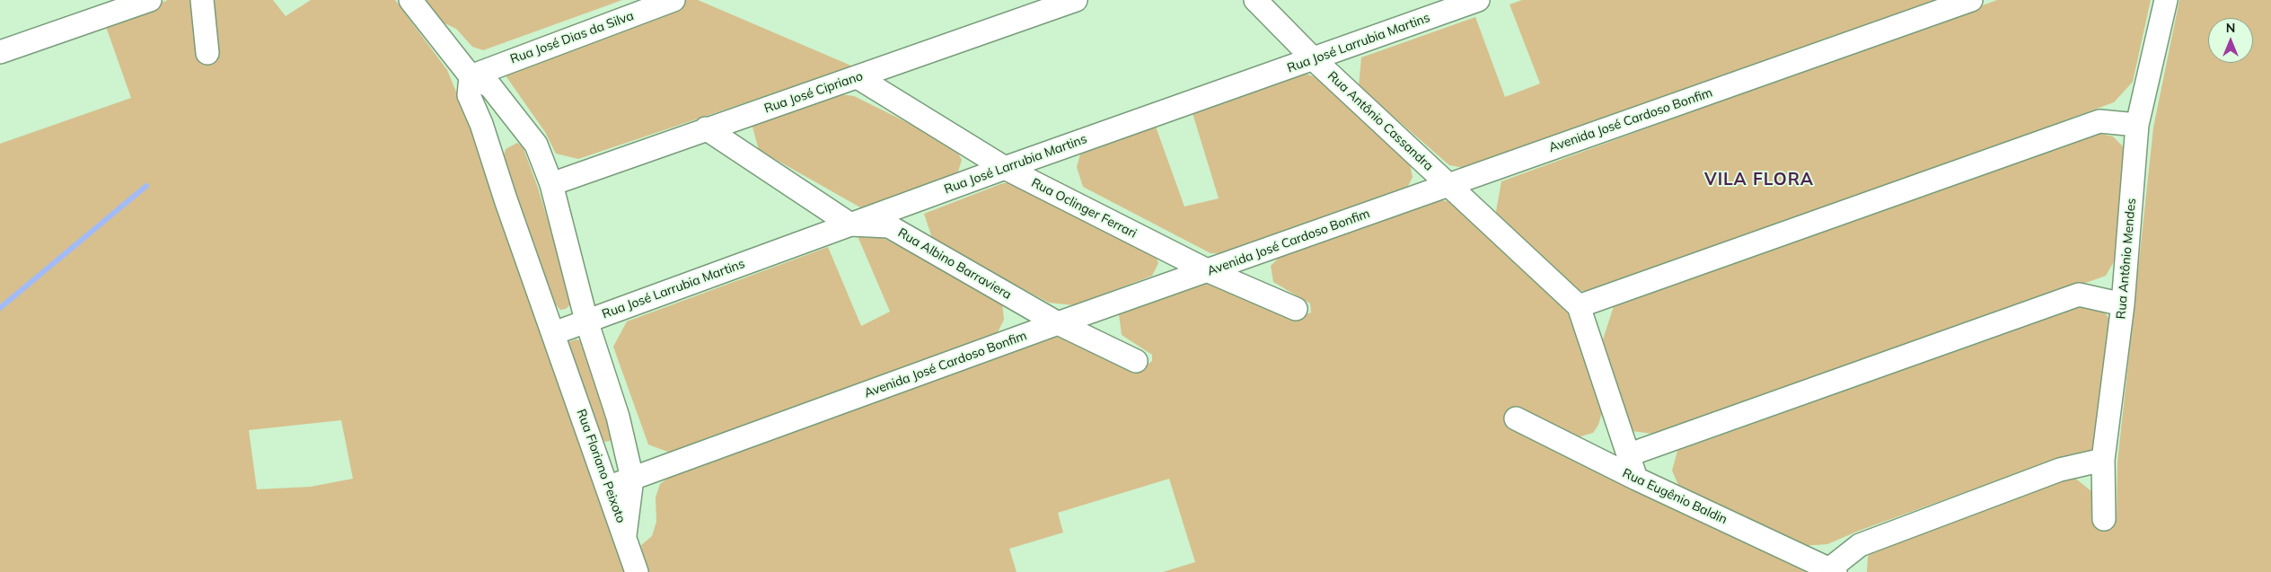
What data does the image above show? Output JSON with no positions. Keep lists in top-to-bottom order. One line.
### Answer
{"streets":{"street":["Rua José Dias da Silva","Rua José Larrubia Martins","Rua José Cipriano","Avenida José Cardoso Bonfim","Rua Antônio Cassandra","Rua Oclinger Ferrari","Rua Antônio Mendes","Rua Albino Barraviera","Rua Floriano Peixoto","Rua Eugênio Baldin"]},"crossings":[["Rua José Dias da Silva","Rua Floriano Peixoto"],["Rua José Larrubia Martins","Rua Antônio Cassandra"],["Rua José Larrubia Martins","Rua Oclinger Ferrari"],["Rua José Larrubia Martins","Rua Albino Barraviera"],["Rua José Larrubia Martins","Rua Floriano Peixoto"],["Rua José Cipriano","Rua Oclinger Ferrari"],["Rua José Cipriano","Rua Floriano Peixoto"],["Avenida José Cardoso Bonfim","Rua Antônio Cassandra"],["Avenida José Cardoso Bonfim","Rua Oclinger Ferrari"],["Avenida José Cardoso Bonfim","Rua Albino Barraviera"],["Avenida José Cardoso Bonfim","Rua Floriano Peixoto"]],"districts":["VILA FLORA"],"north":"top"}
